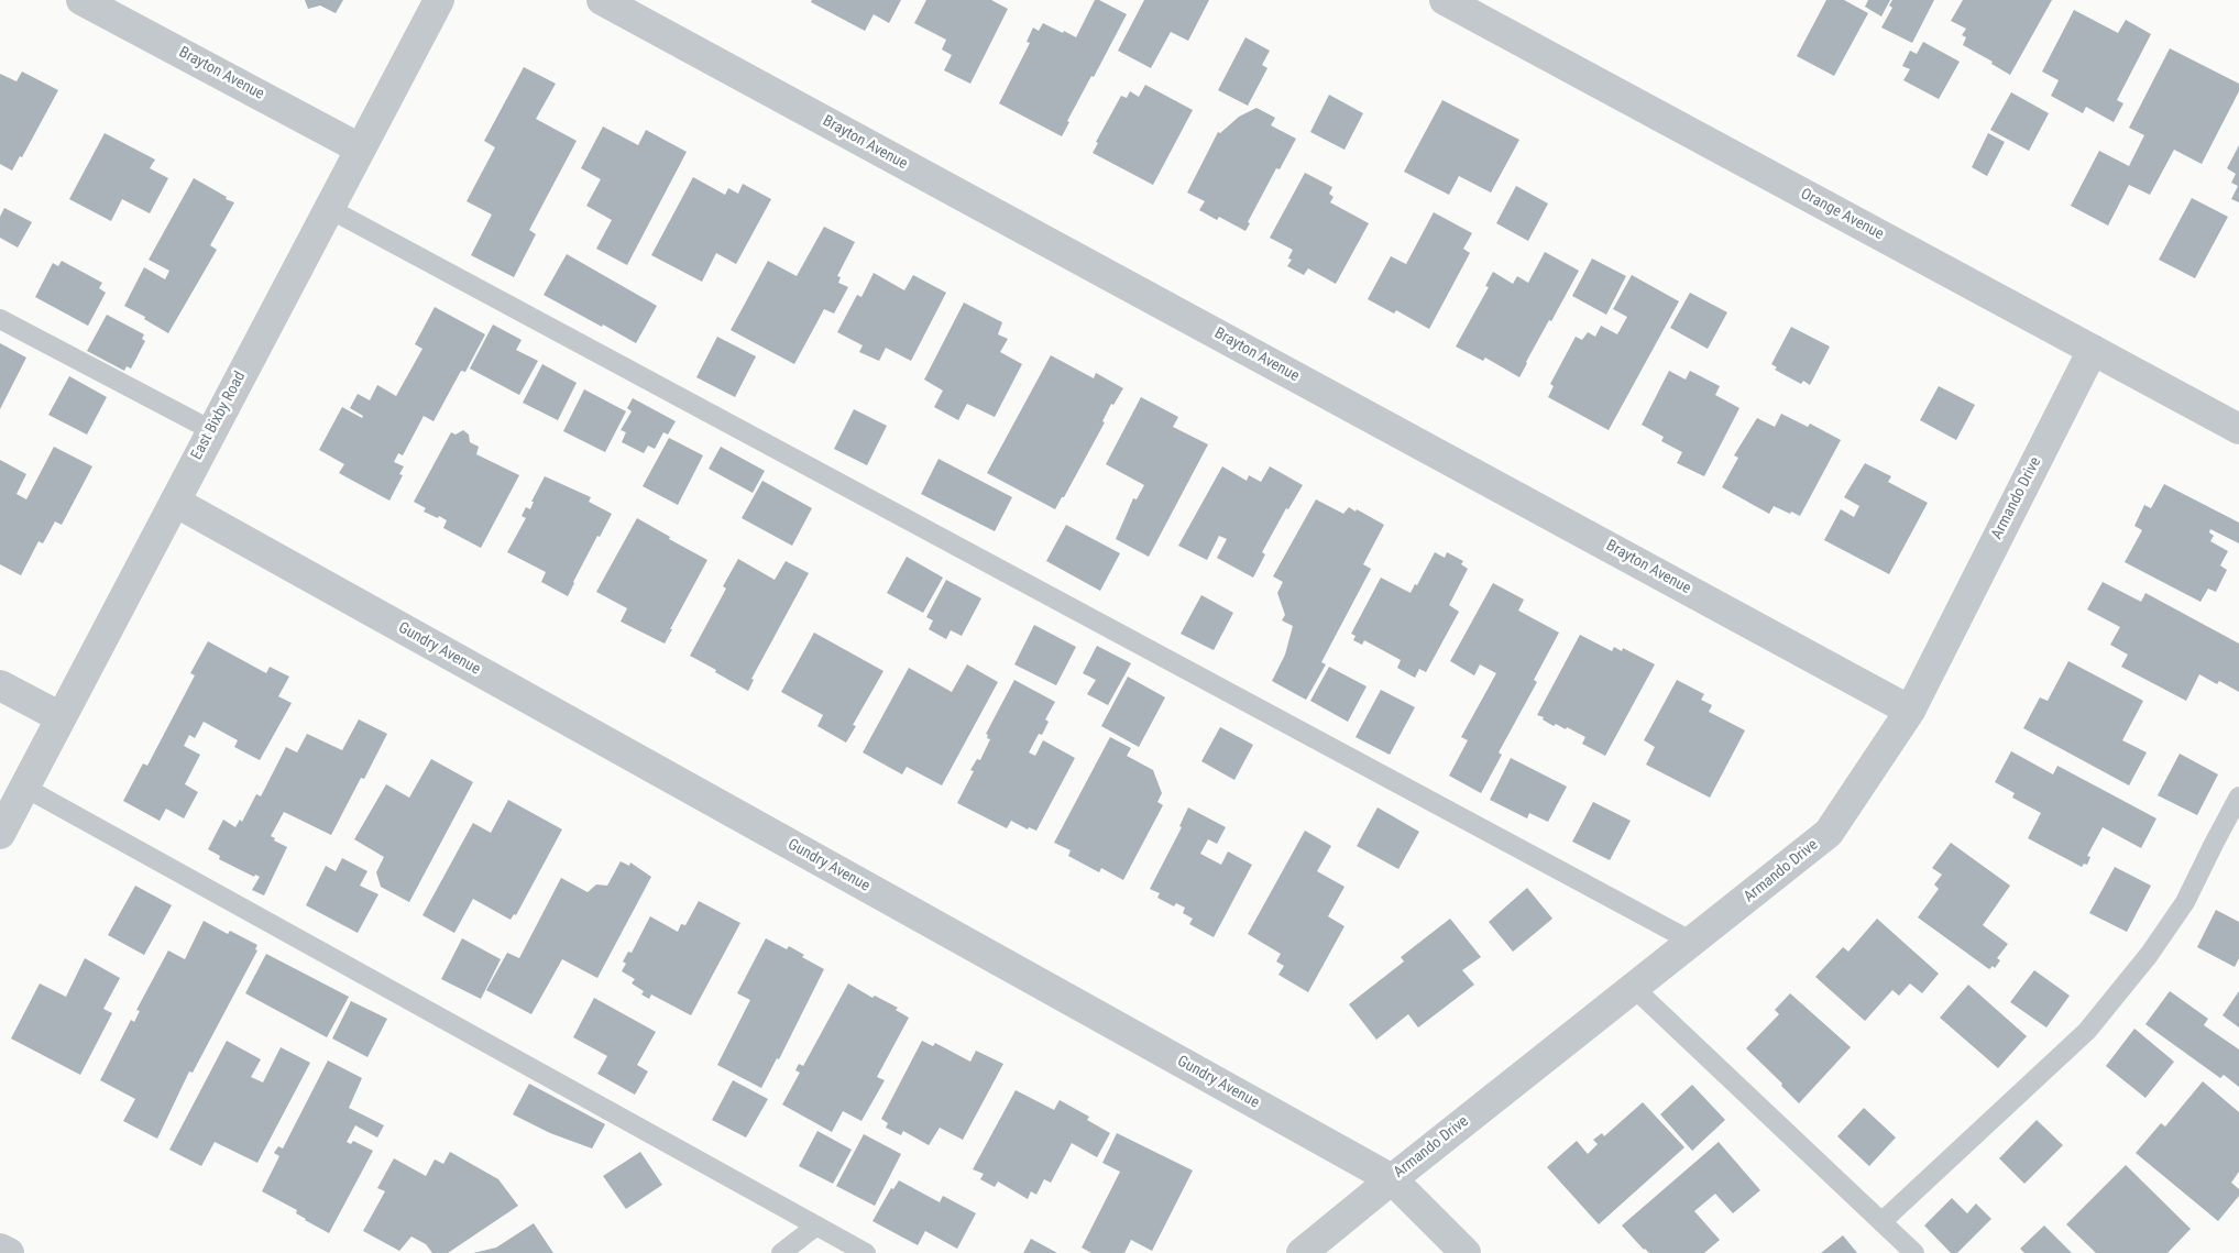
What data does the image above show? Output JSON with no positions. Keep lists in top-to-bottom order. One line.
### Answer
{"streets":{"street":["Brayton Avenue","Orange Avenue","East Bixby Road","Armando Drive","Gundry Avenue"]},"crossings":[["Brayton Avenue","East Bixby Road"],["Brayton Avenue","Armando Drive"],["Orange Avenue","Armando Drive"],["East Bixby Road","Gundry Avenue"],["Armando Drive","Gundry Avenue"]]}
